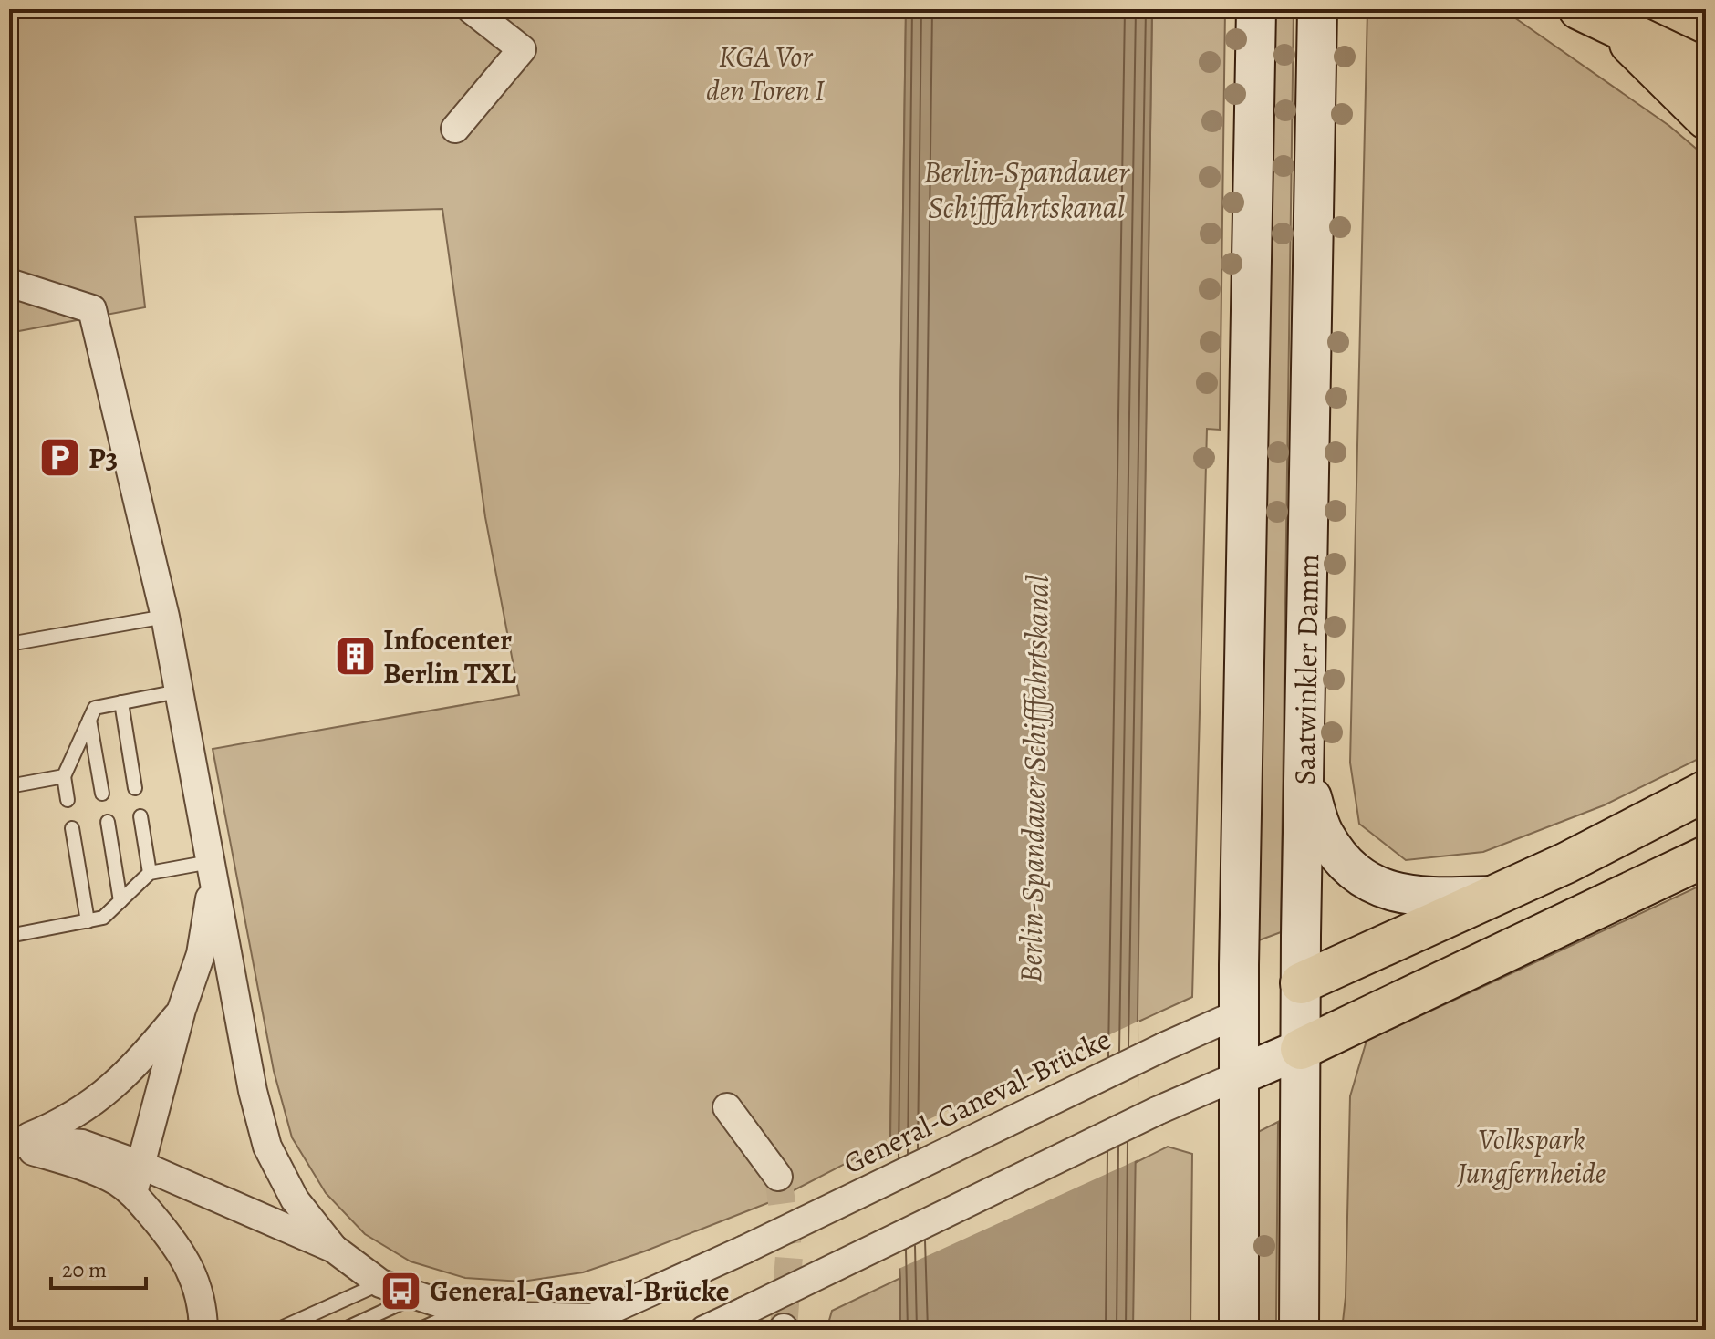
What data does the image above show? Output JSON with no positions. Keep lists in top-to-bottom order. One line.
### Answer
{"streets":{"main road":["Saatwinkler Damm"],"street":["General-Ganeval-Brücke"]},"water":["Berlin-Spandauer Schifffahrtskanal"],"parks":["KGA Vor den Toren I","Volkspark Jungfernheide"],"places":{"parking":["P3"],"building":["Infocenter Berlin TXL"],"bus stop":["General-Ganeval-Brücke"]},"scale_bar":"20 m"}
